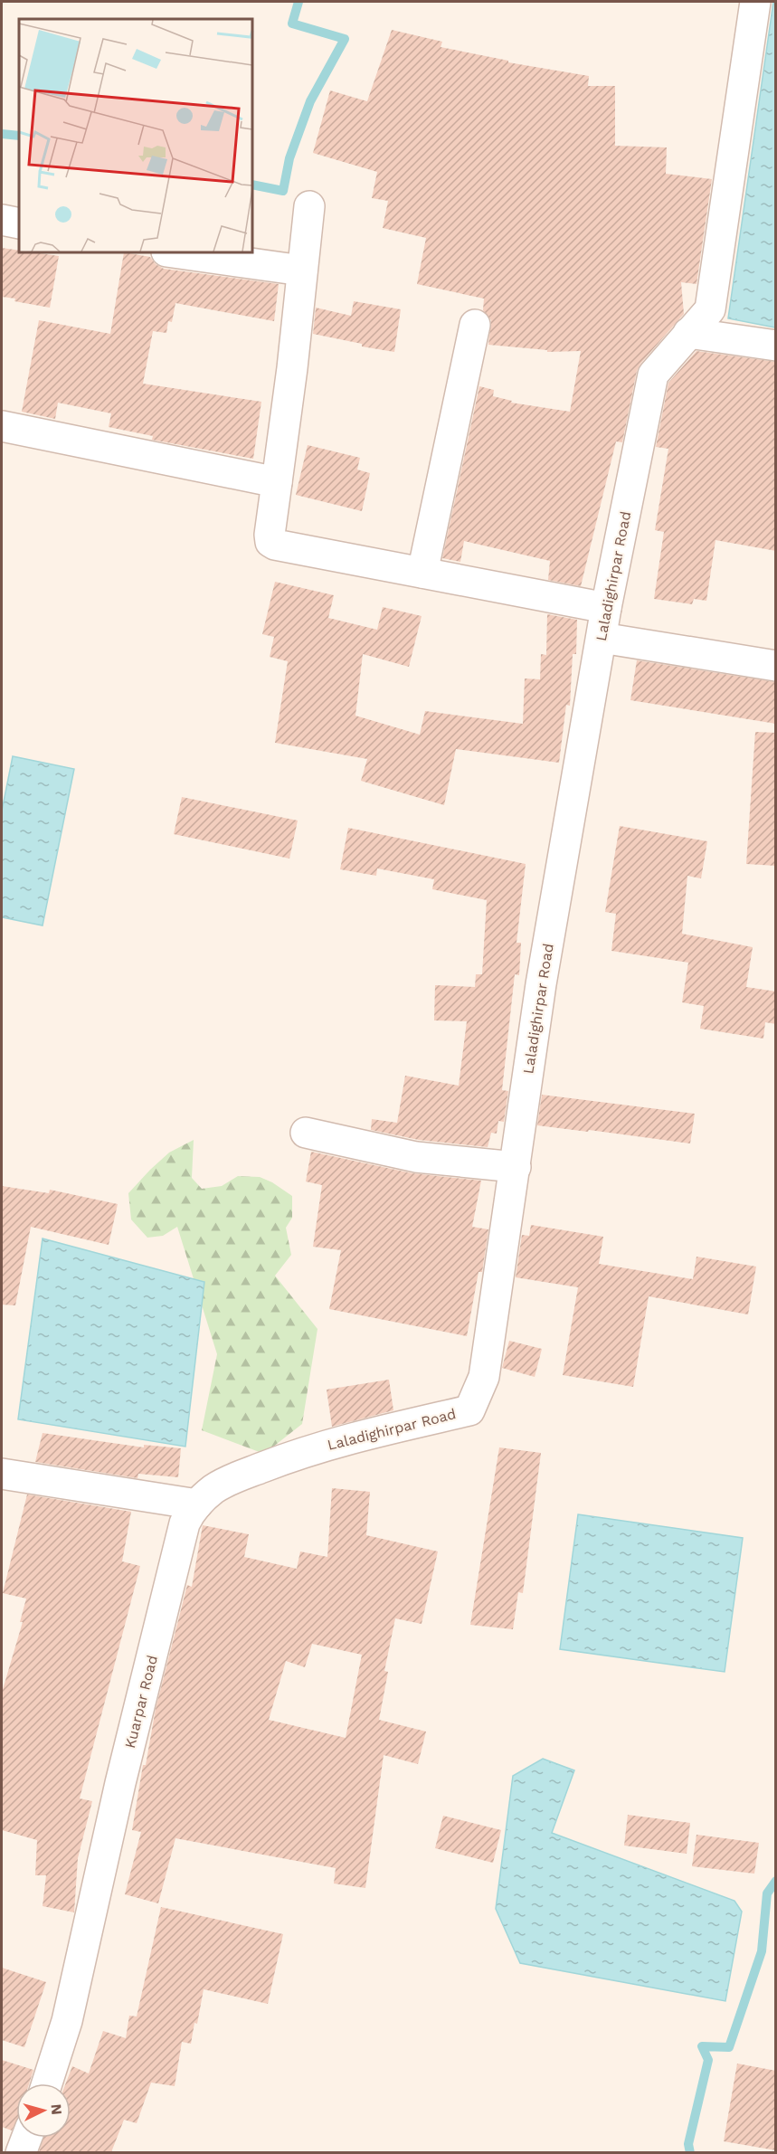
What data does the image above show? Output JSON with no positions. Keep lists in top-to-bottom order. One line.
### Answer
{"streets":{"street":["Laladighirpar Road","Kuarpar Road"]},"crossings":[["Laladighirpar Road","Kuarpar Road"]],"north":"right"}
